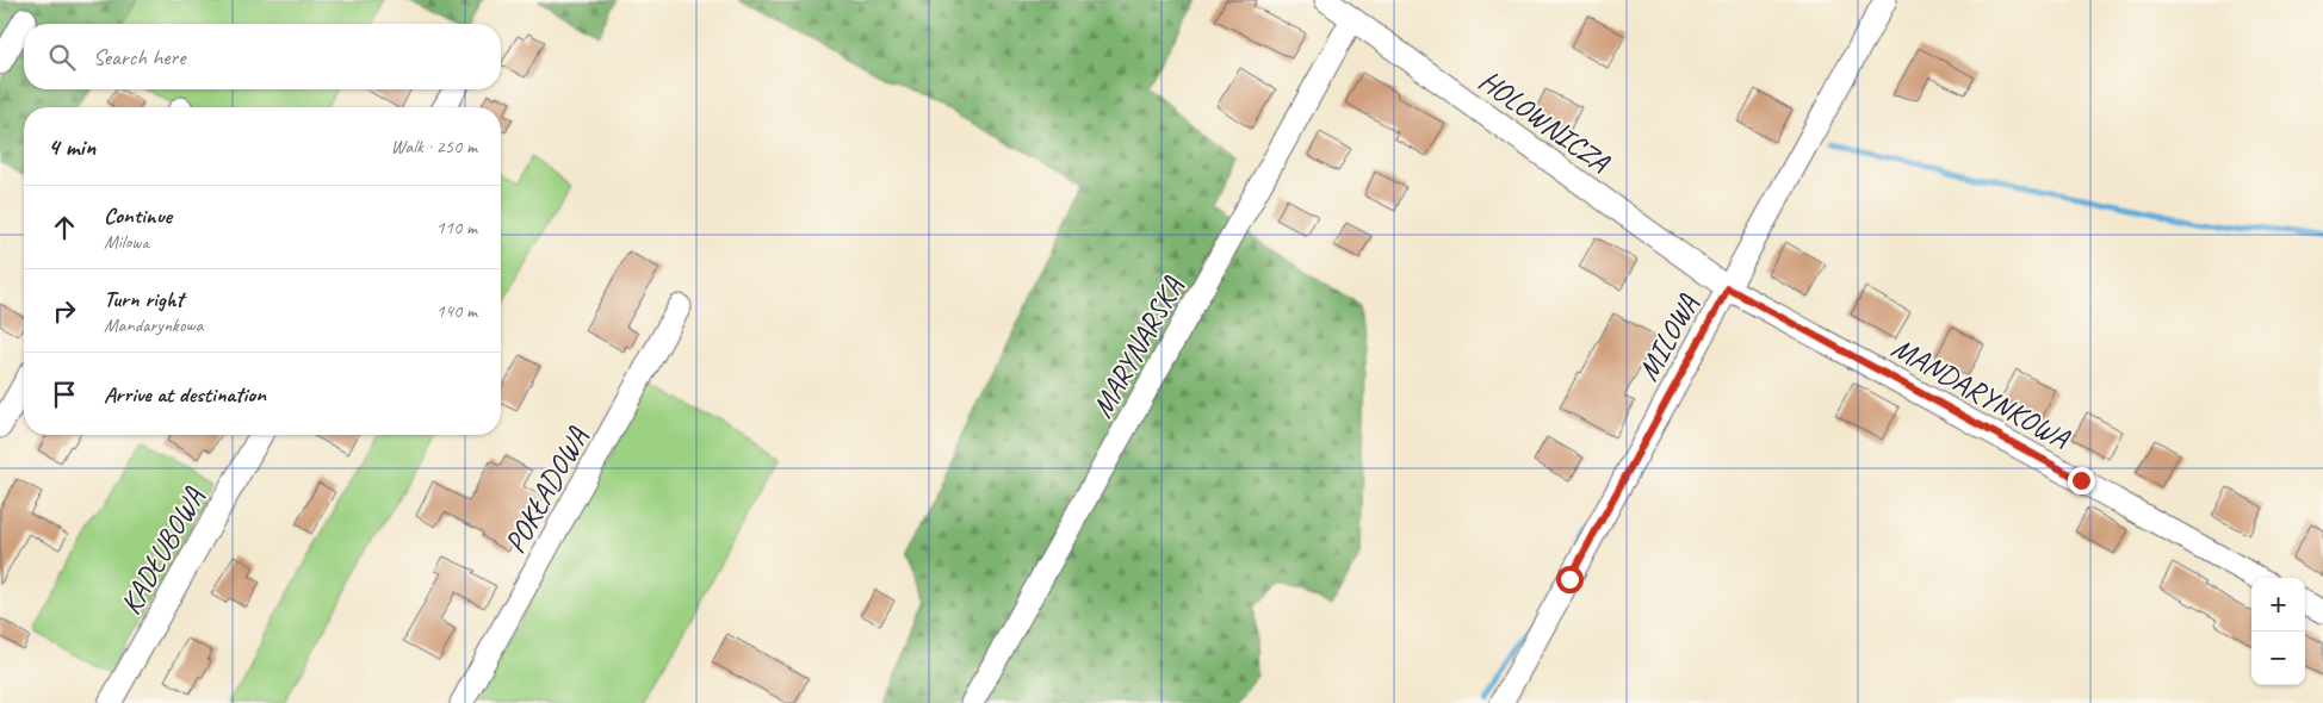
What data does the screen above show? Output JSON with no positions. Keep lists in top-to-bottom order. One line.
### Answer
{"streets":{"street":["HOLOWNICZA","MILOWA","MARYNARSKA","MANDARYNKOWA","POKŁADOWA","KADŁUBOWA"]},"crossings":[["HOLOWNICZA","MILOWA"],["HOLOWNICZA","MARYNARSKA"],["HOLOWNICZA","MANDARYNKOWA"],["MILOWA","MANDARYNKOWA"]],"page":{"search":"Search here","heading":["4 min","Walk · 250 m"],"list":[["Continue","Milowa","110 m"],["Turn right","Mandarynkowa","140 m"],"Arrive at destination"],"map_buttons":["+","−"]}}
